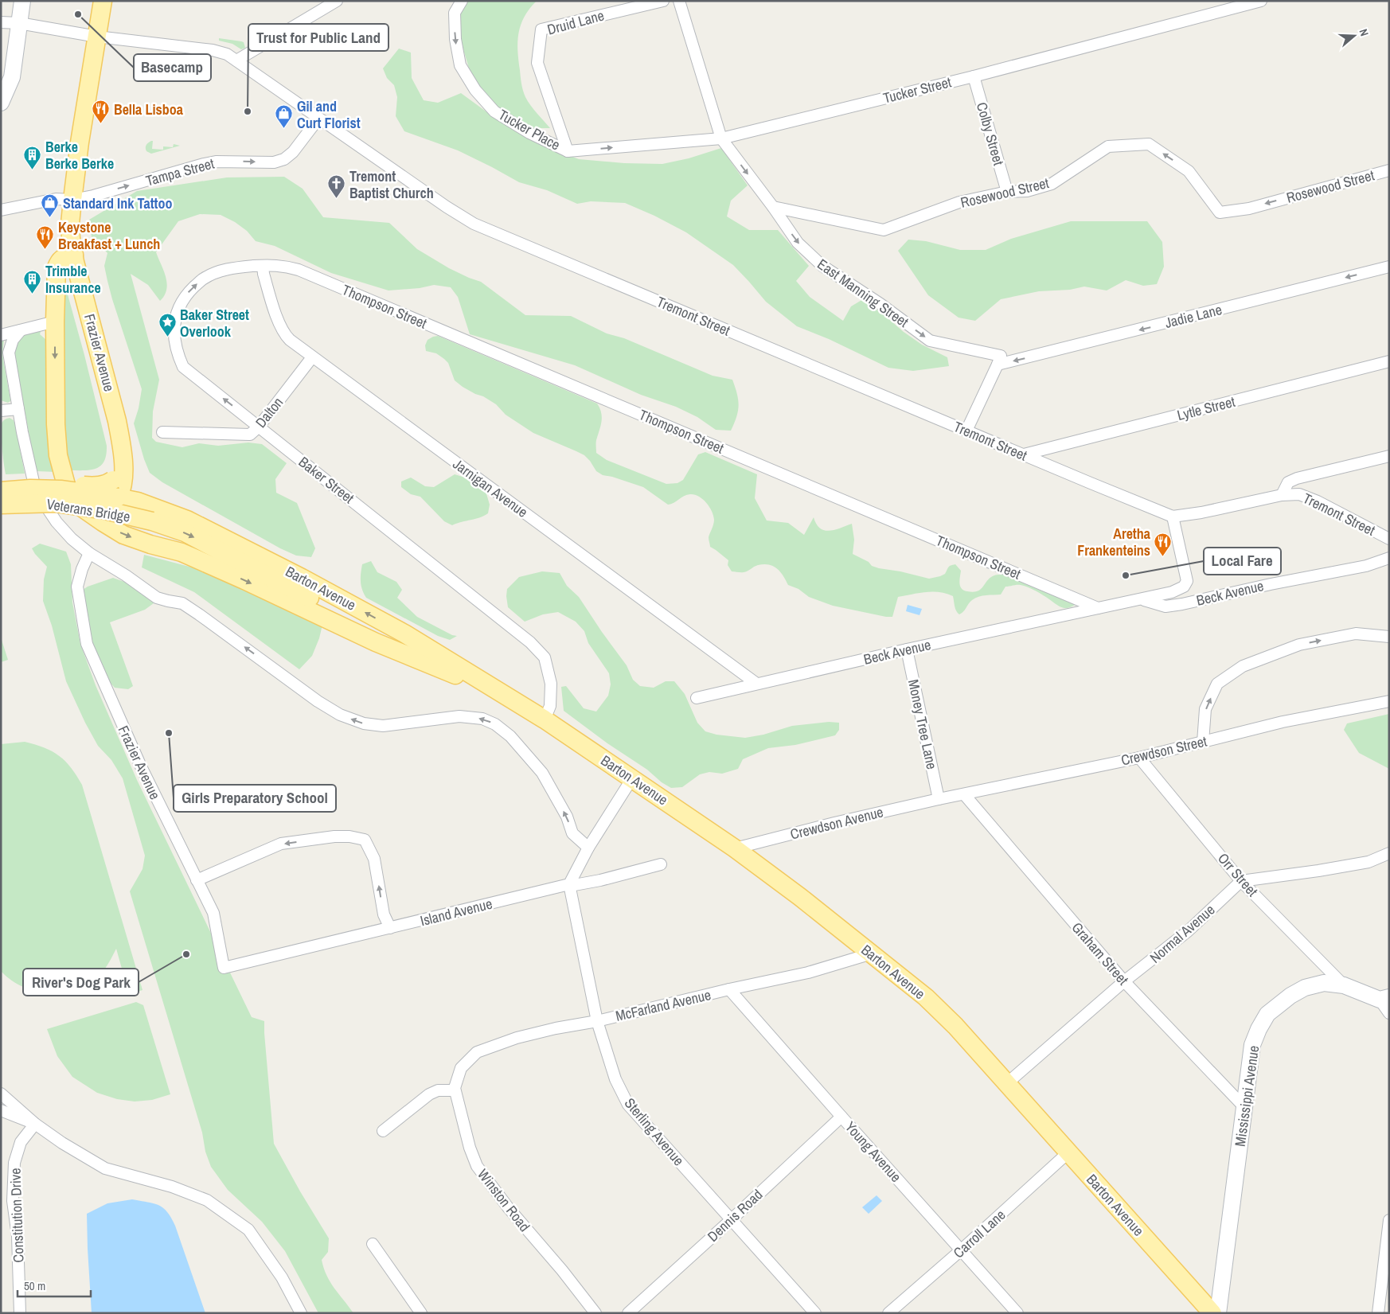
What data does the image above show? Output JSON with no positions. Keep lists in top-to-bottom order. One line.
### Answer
{"streets":{"main road":["Frazier Avenue","Veterans Bridge","Barton Avenue"],"street":["Druid Lane","Tucker Street","Tucker Place","Colby Street","Tampa Street","Rosewood Street","East Manning Street","Thompson Street","Tremont Street","Jadie Lane","Lytle Street","Dalton","Baker Street","Jarnigan Avenue","Beck Avenue","Money Tree Lane","Crewdson Street","Crewdson Avenue","Orr Street","Island Avenue","Normal Avenue","Graham Street","McFarland Avenue","Mississippi Avenue","Sterling Avenue","Young Avenue","Winston Road","Constitution Drive","Dennis Road","Carroll Lane"]},"crossings":[["Druid Lane","Tucker Street"],["Druid Lane","Tucker Place"],["Tucker Street","Tucker Place"],["Tucker Street","Colby Street"],["Tucker Street","East Manning Street"],["Colby Street","Rosewood Street"],["Tampa Street","Tremont Street"],["Tampa Street","Frazier Avenue"],["Rosewood Street","East Manning Street"],["East Manning Street","Jadie Lane"],["Thompson Street","Baker Street"],["Thompson Street","Jarnigan Avenue"],["Thompson Street","Beck Avenue"],["Tremont Street","Frazier Avenue"],["Tremont Street","Lytle Street"],["Frazier Avenue","Veterans Bridge"],["Frazier Avenue","Barton Avenue"],["Frazier Avenue","Island Avenue"],["Dalton","Baker Street"],["Dalton","Jarnigan Avenue"],["Baker Street","Jarnigan Avenue"],["Baker Street","Barton Avenue"],["Jarnigan Avenue","Beck Avenue"],["Veterans Bridge","Barton Avenue"],["Barton Avenue","Crewdson Avenue"],["Barton Avenue","Normal Avenue"],["Barton Avenue","McFarland Avenue"],["Barton Avenue","Carroll Lane"],["Beck Avenue","Money Tree Lane"],["Money Tree Lane","Crewdson Street"],["Money Tree Lane","Crewdson Avenue"],["Crewdson Street","Crewdson Avenue"],["Crewdson Street","Orr Street"],["Crewdson Street","Graham Street"],["Orr Street","Normal Avenue"],["Orr Street","Mississippi Avenue"],["Island Avenue","Sterling Avenue"],["Normal Avenue","Graham Street"],["Graham Street","Mississippi Avenue"],["McFarland Avenue","Sterling Avenue"],["McFarland Avenue","Young Avenue"],["McFarland Avenue","Winston Road"],["Sterling Avenue","Dennis Road"],["Young Avenue","Dennis Road"],["Young Avenue","Carroll Lane"]],"one_way":["Tucker Place","Tampa Street","Rosewood Street","East Manning Street","Jadie Lane"],"places":{"other":["Basecamp","Trust for Public Land","Local Fare","Girls Preparatory School","River's Dog Park"],"restaurant":["Bella Lisboa","Keystone Breakfast + Lunch","Aretha Frankenteins"],"shop":["Gil and Curt Florist","Standard Ink Tattoo"],"building":["Berke Berke Berke","Trimble Insurance"],"church":["Tremont Baptist Church"],"place":["Baker Street Overlook"]},"scale_bar":"50 m","north":"right"}
